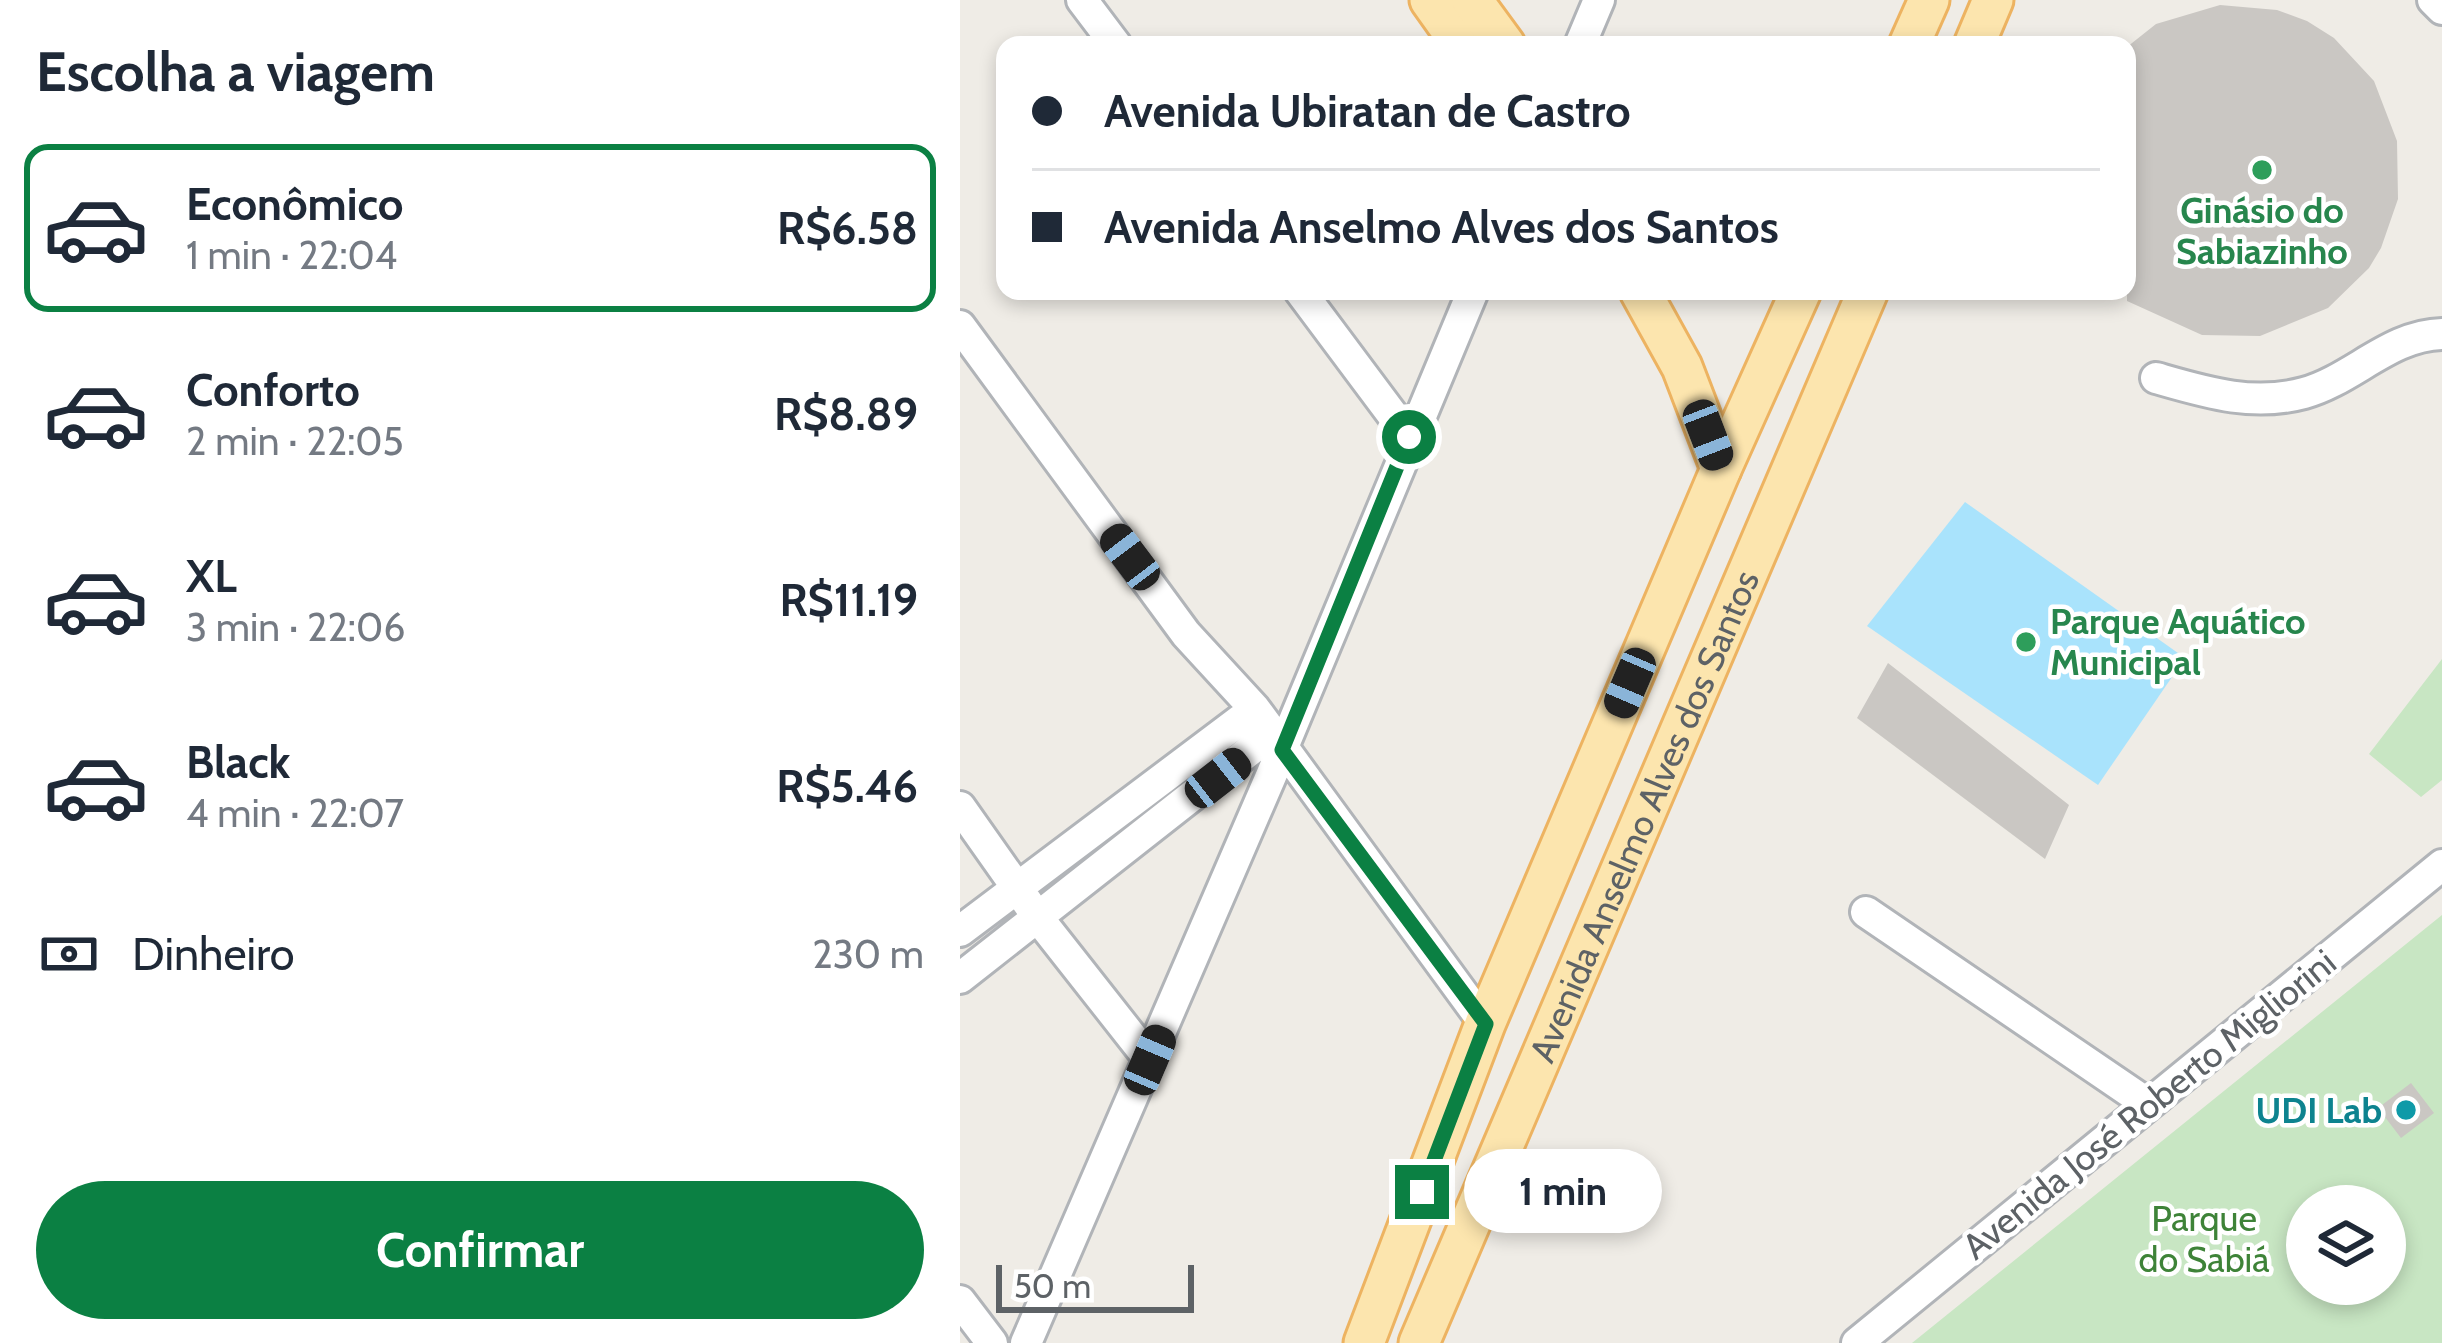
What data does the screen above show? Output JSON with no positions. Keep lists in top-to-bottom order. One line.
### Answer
{"streets":{"main road":["Avenida Anselmo Alves dos Santos"],"street":["Avenida José Roberto Migliorini"]},"parks":["Parque do Sabiá"],"places":["Ginásio do Sabiazinho","Parque Aquático Municipal","UDI Lab"],"scale_bar":"50 m","page":{"heading":"Escolha a viagem","banner":["Avenida Ubiratan de Castro","Avenida Anselmo Alves dos Santos"],"list":[{"name":"Econômico","note":"1 min · 22:04","value":"R$6.58"},{"name":"Conforto","note":"2 min · 22:05","value":"R$8.89"},{"name":"XL","note":"3 min · 22:06","value":"R$11.19"},{"name":"Black","note":"4 min · 22:07","value":"R$5.46"}],"pay":["Dinheiro","230 m"],"bubble":"1 min","buttons":"Confirmar","scale":"50 m"}}
